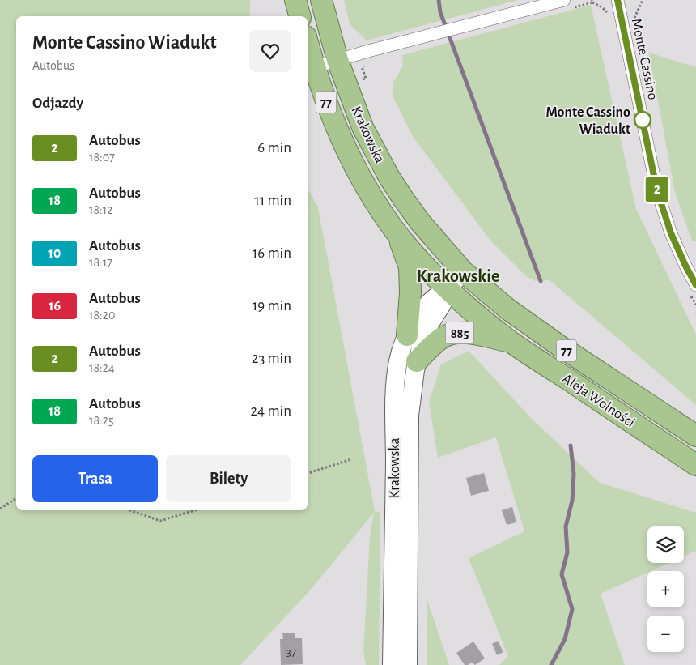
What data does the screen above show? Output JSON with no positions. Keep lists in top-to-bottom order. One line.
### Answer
{"streets":{"highway":["77","Krakowska","885","Aleja Wolności"],"street":["Monte Cassino"]},"crossings":[["Krakowska","885"],["Krakowska","Aleja Wolności"],["885","Aleja Wolności"]],"districts":["Krakowskie"],"places":["Monte Cassino Wiadukt"],"lines":["bus line 2"],"house_numbers":["37"],"page":{"on_map":"2","heading":[["Monte Cassino Wiadukt","Autobus"],"Odjazdy"],"list":[{"mark":"2","name":"Autobus","note":"18:07","value":"6 min"},{"mark":"18","name":"Autobus","note":"18:12","value":"11 min"},{"mark":"10","name":"Autobus","note":"18:17","value":"16 min"},{"mark":"16","name":"Autobus","note":"18:20","value":"19 min"},{"mark":"2","name":"Autobus","note":"18:24","value":"23 min"},{"mark":"18","name":"Autobus","note":"18:25","value":"24 min"}],"buttons":["Trasa","Bilety"],"map_buttons":["+","−"]}}
